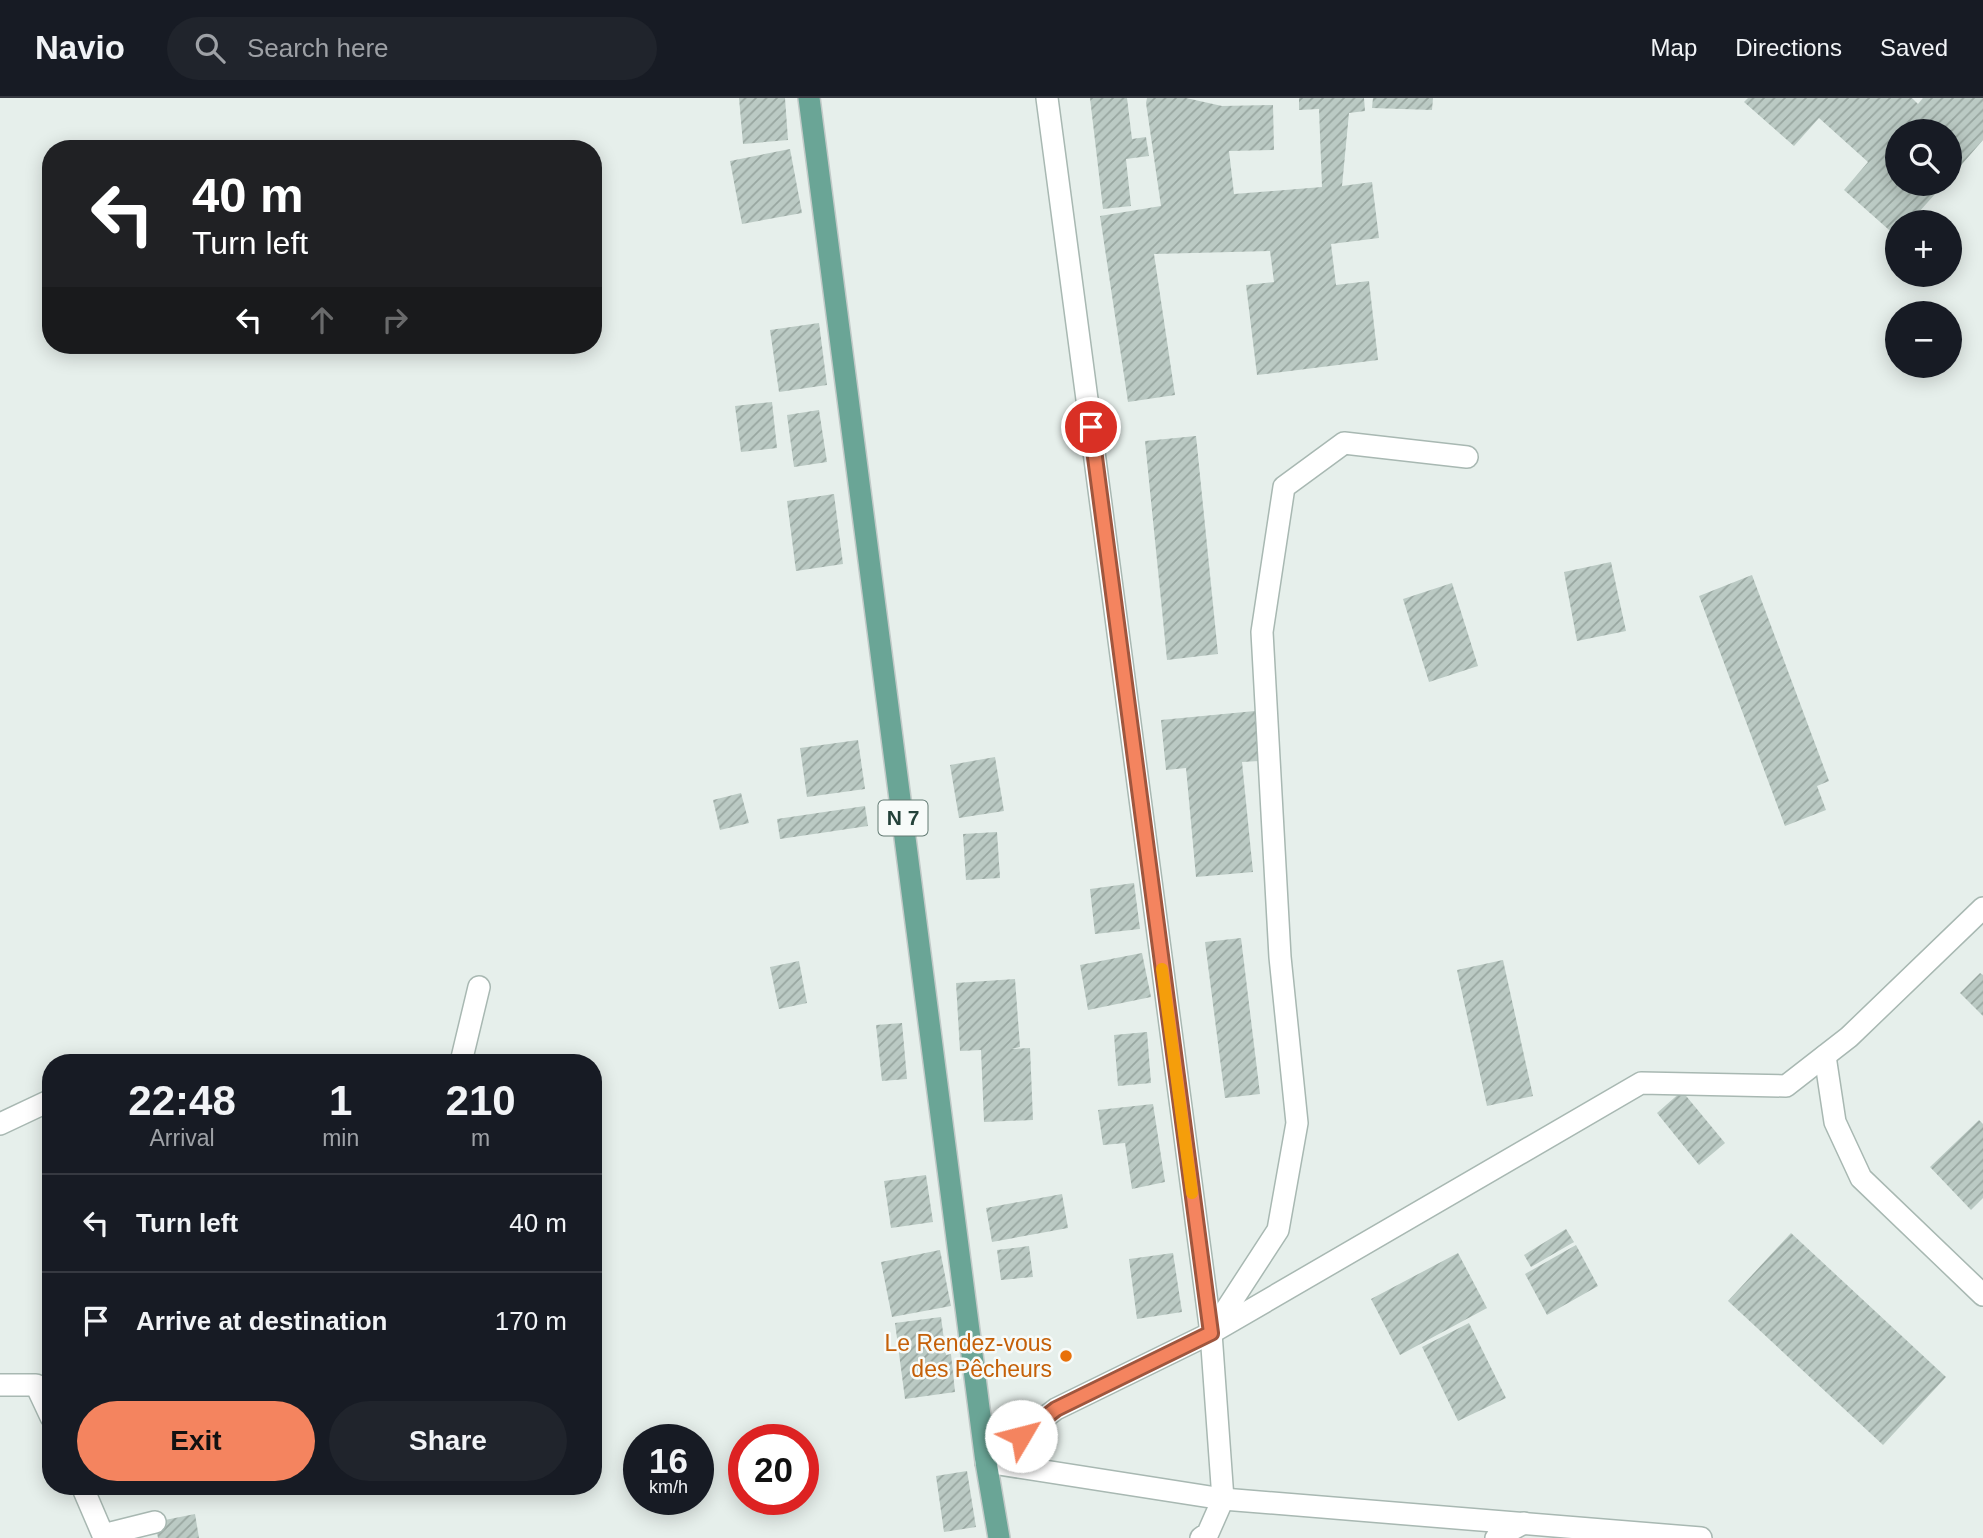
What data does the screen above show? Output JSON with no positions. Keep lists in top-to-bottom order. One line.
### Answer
{"streets":{"main road":["N 7"]},"places":["Le Rendez-vous des Pêcheurs"],"page":{"header":"Navio","search":"Search here","nav":["Map","Directions","Saved"],"map_buttons":["+","−"],"turn":["40 m","Turn left"],"eta":["22:48","Arrival","1","min","210","m"],"list":[{"name":"Turn left","value":"40 m"},{"name":"Arrive at destination","value":"170 m"}],"buttons":["Exit","Share"],"speed":"16 km/h","limit":"20"}}
